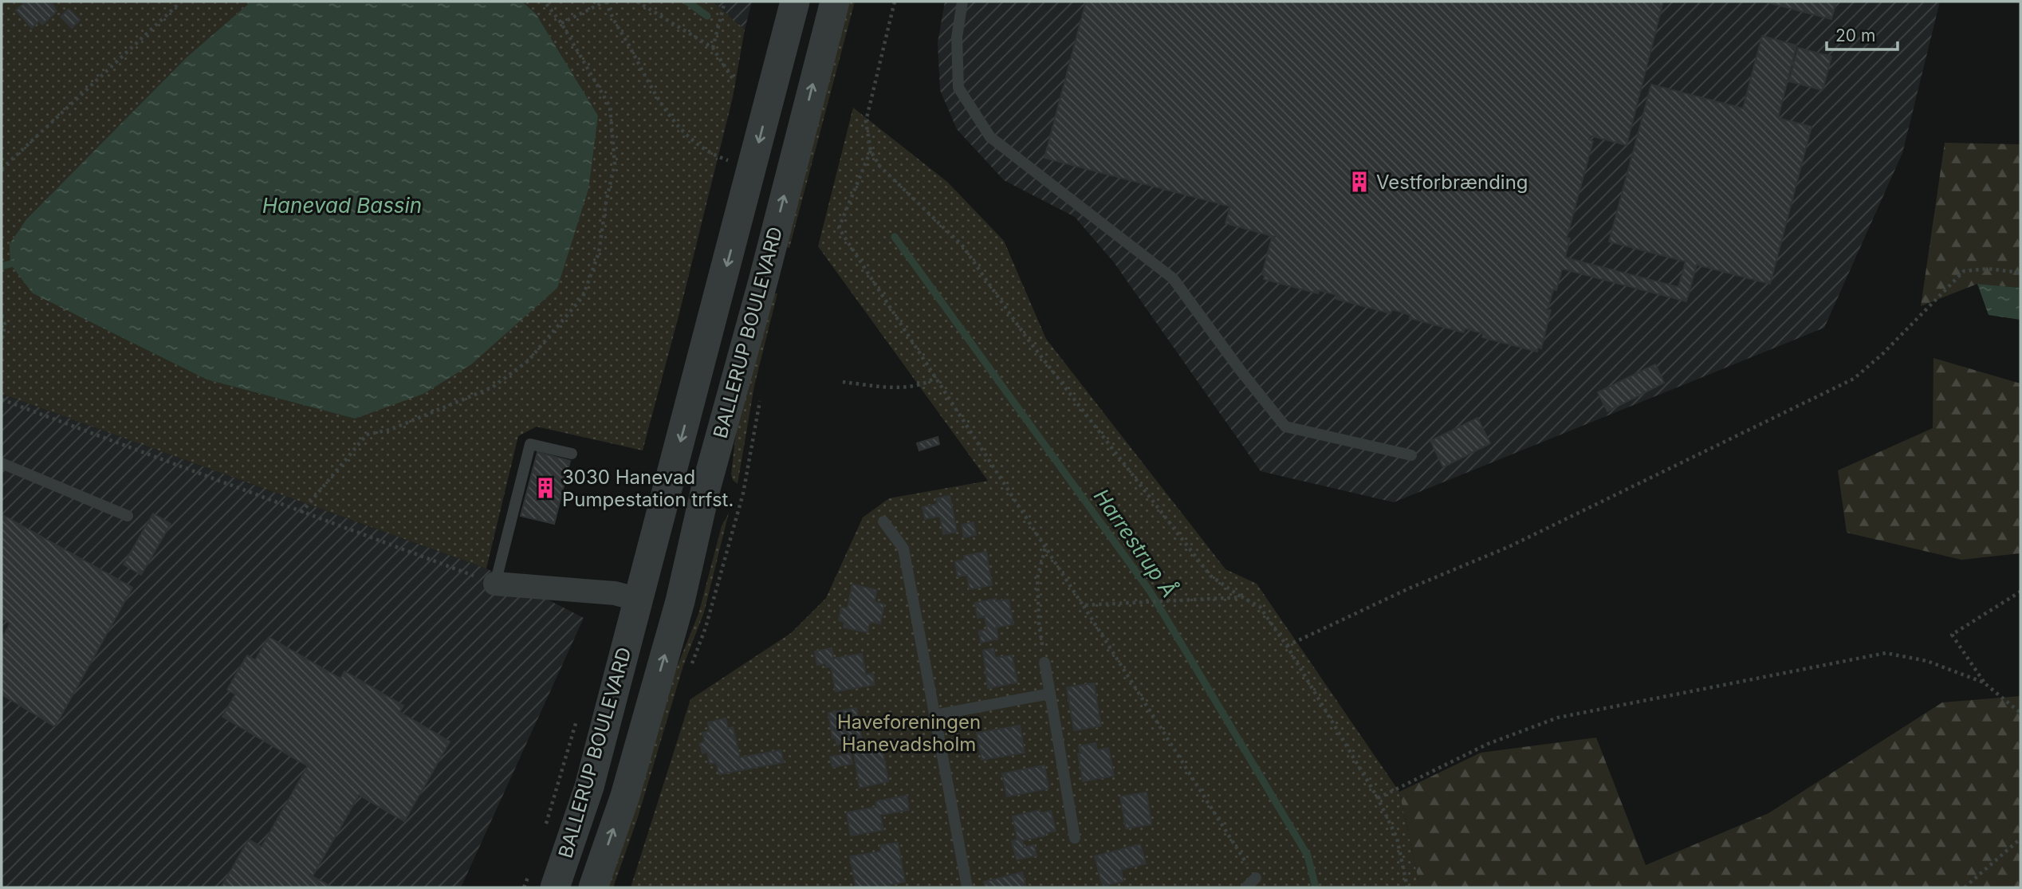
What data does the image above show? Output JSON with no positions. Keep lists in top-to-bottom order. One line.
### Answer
{"streets":{"street":["BALLERUP BOULEVARD"]},"water":["Hanevad Bassin","Harrestrup Å"],"parks":["Haveforeningen Hanevadsholm"],"places":{"building":["Vestforbrænding","3030 Hanevad Pumpestation trfst."]},"scale_bar":"20 m"}
